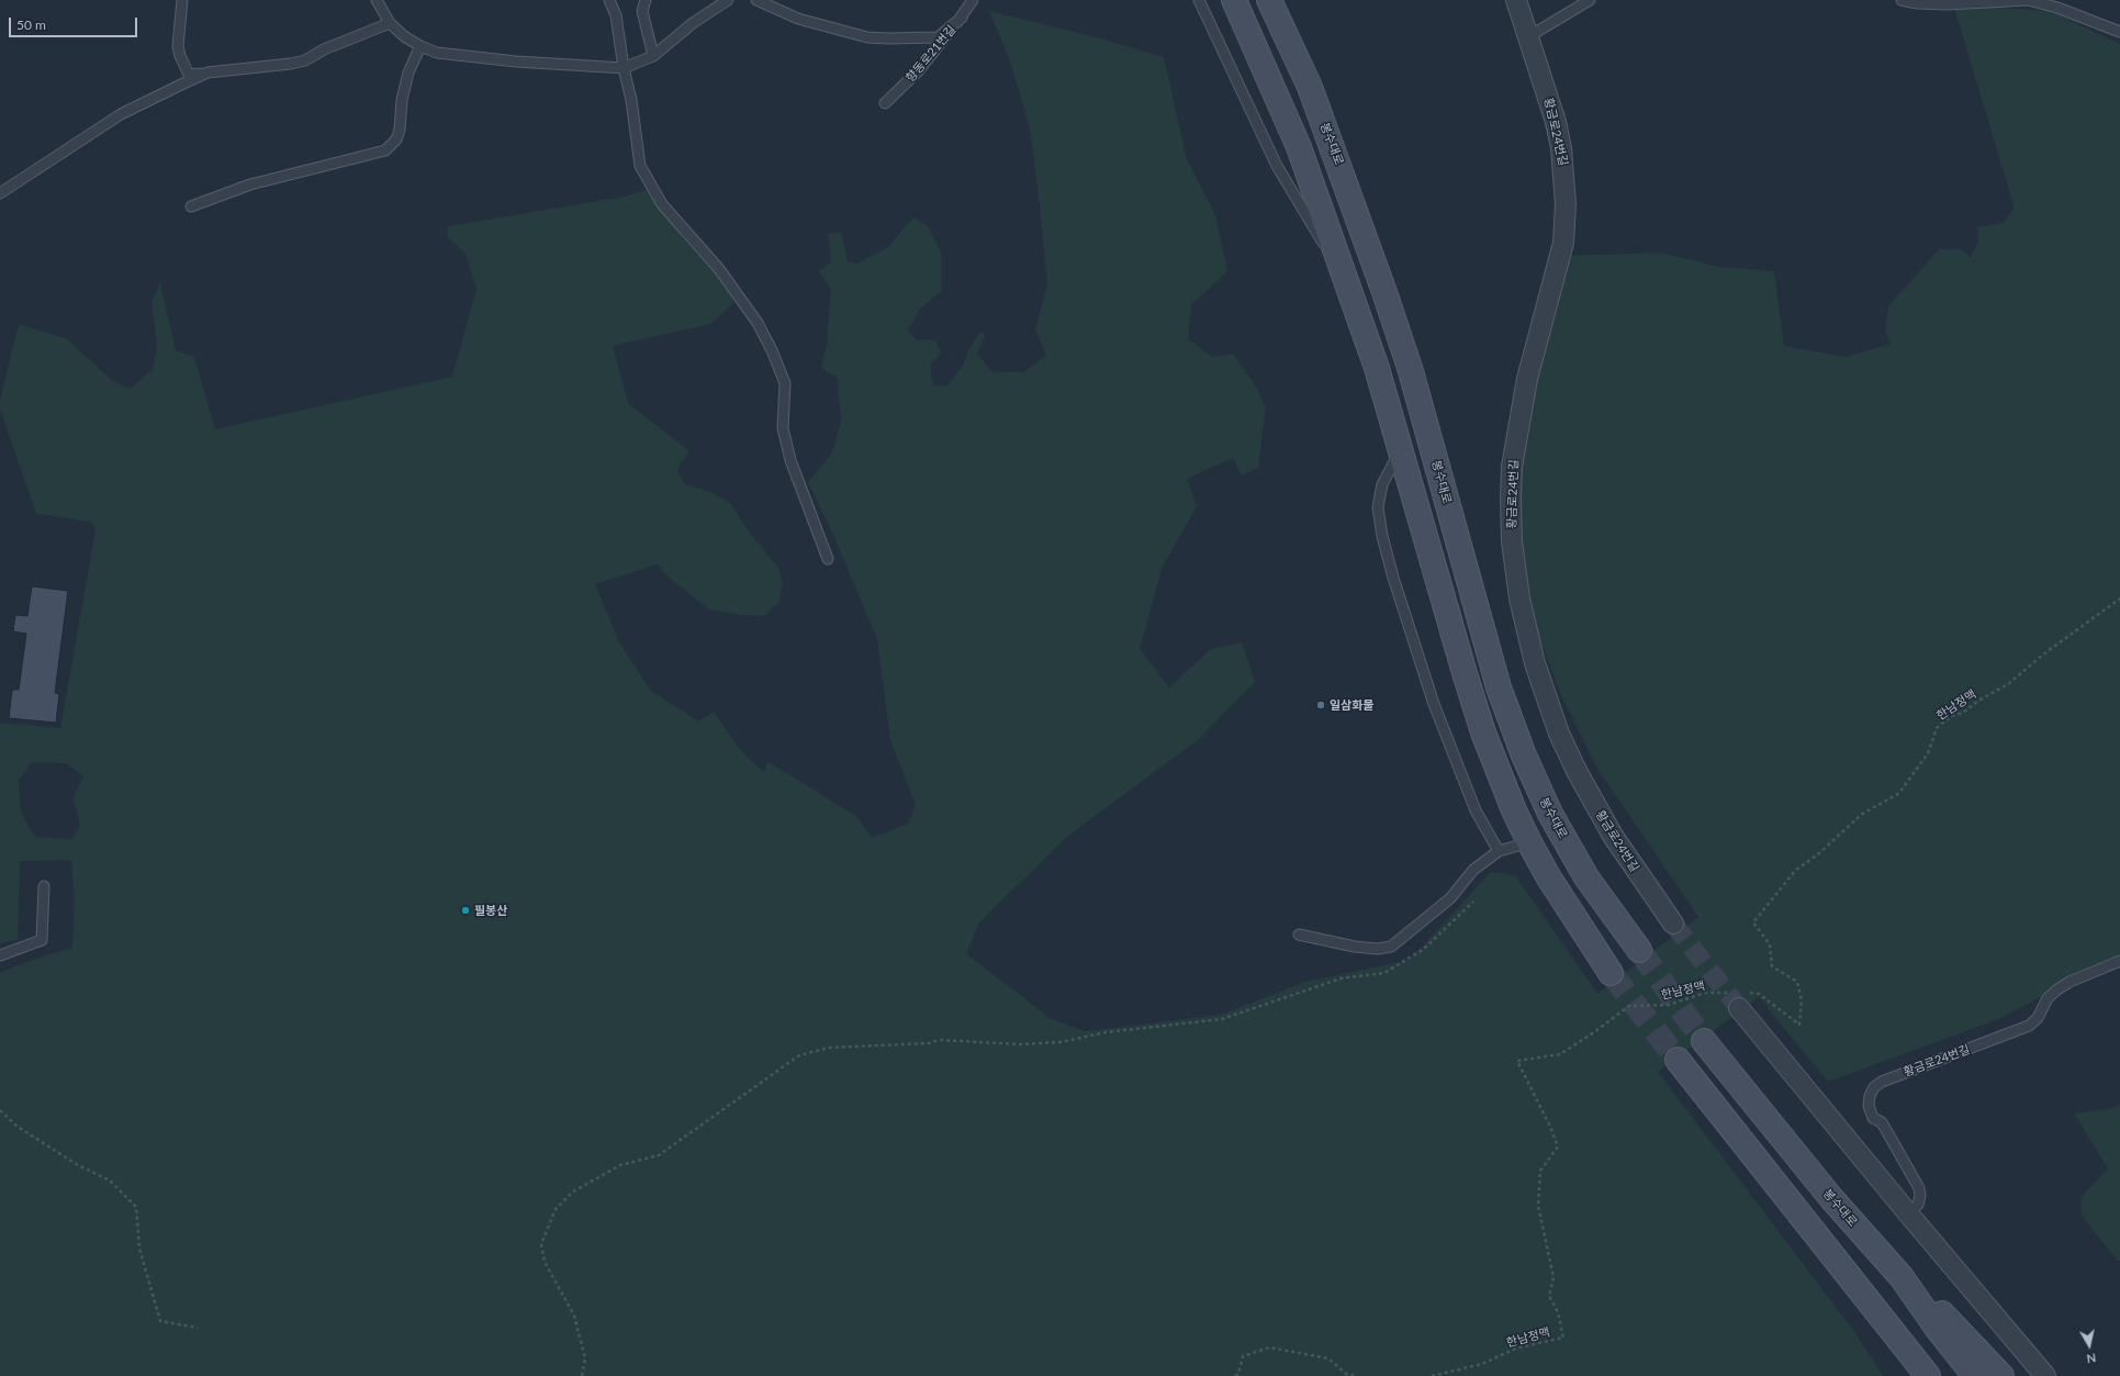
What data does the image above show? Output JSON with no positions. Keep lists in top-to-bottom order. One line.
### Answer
{"streets":{"main road":["봉수대로"],"street":["황금로24번길"],"lane":["향동로21번길"],"path":["한남정맥"]},"places":["일삼화물","필봉산"],"scale_bar":"50 m","north":"bottom"}
